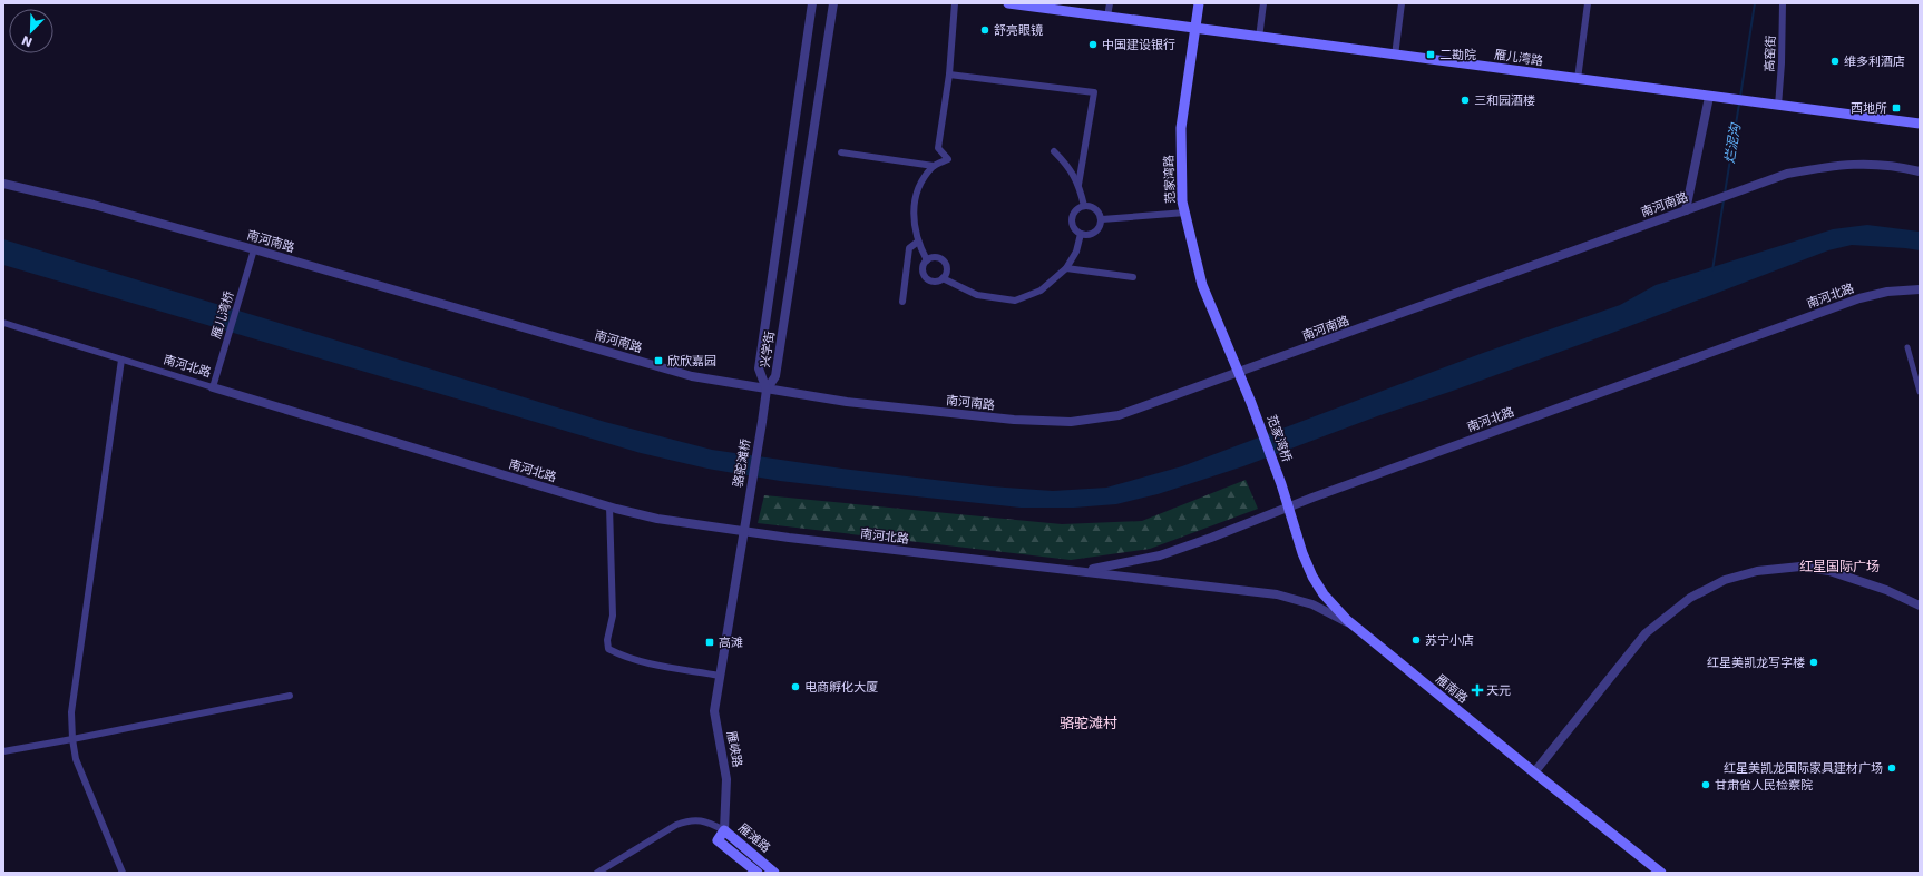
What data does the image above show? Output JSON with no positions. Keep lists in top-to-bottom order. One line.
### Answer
{"streets":{"main road":["雁儿湾路","范家湾路","范家湾桥","雁南路","雁滩路"],"street":["高窑街","南河南路","南河北路","雁儿湾桥","兴学街","骆驼滩桥","雁峡路"]},"crossings":[["高窑街","雁儿湾路"],["雁儿湾路","范家湾路"],["范家湾路","南河南路"],["范家湾路","范家湾桥"],["南河南路","雁儿湾桥"],["南河南路","兴学街"],["南河南路","骆驼滩桥"],["南河北路","雁儿湾桥"],["南河北路","骆驼滩桥"],["南河北路","雁南路"],["南河北路","雁峡路"],["兴学街","骆驼滩桥"],["范家湾桥","雁南路"],["骆驼滩桥","雁峡路"],["雁峡路","雁滩路"]],"districts":["红星国际广场","骆驼滩村"],"water":["烂泥沟"],"places":{"other":["舒亮眼镜","中国建设银行","维多利酒店","三和园酒楼","苏宁小店","红星美凯龙写字楼","电商孵化大厦","红星美凯龙国际家具建材广场","甘肃省人民检察院"],"transit":["二勘院","西地所","欣欣嘉园","高滩"],"health":["天元"]},"north":"bottom left"}
